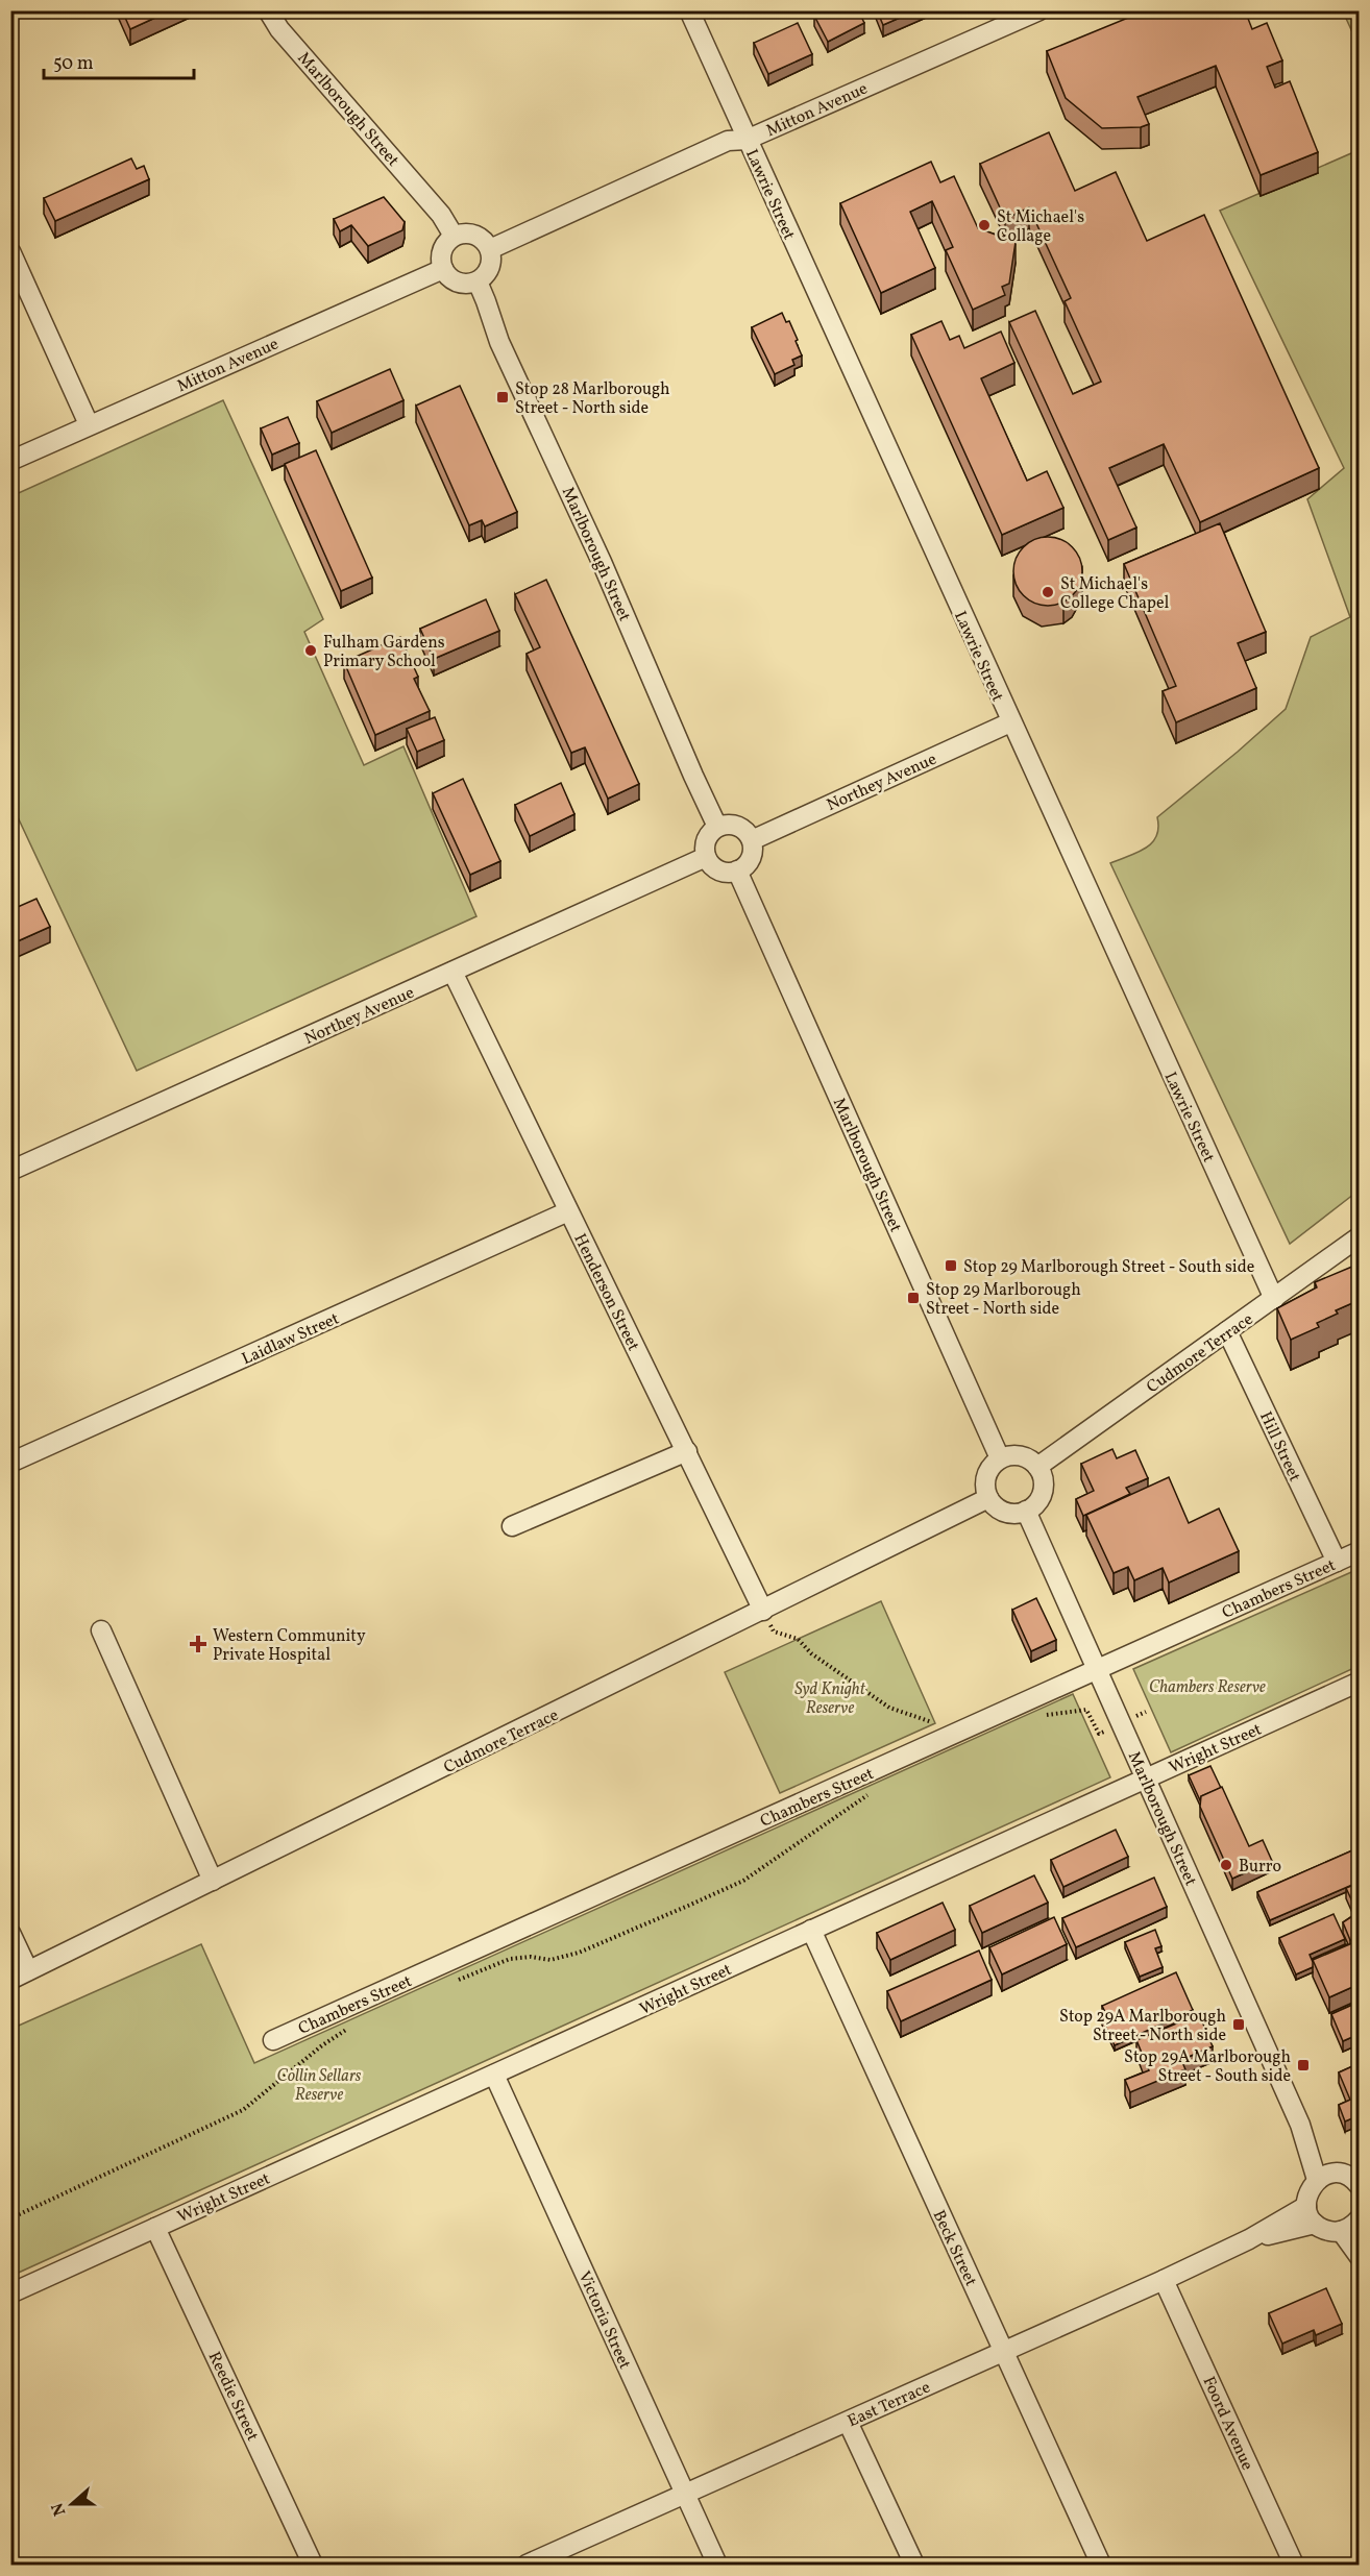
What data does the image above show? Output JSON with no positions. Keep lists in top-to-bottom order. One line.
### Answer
{"streets":{"street":["Marlborough Street","Mitton Avenue","Lawrie Street","Northey Avenue","Henderson Street","Laidlaw Street","Cudmore Terrace","Hill Street","Chambers Street","Wright Street","Beck Street","Victoria Street","Reedie Street","East Terrace","Foord Avenue"]},"crossings":[["Marlborough Street","Mitton Avenue"],["Marlborough Street","Northey Avenue"],["Marlborough Street","Cudmore Terrace"],["Marlborough Street","Chambers Street"],["Marlborough Street","Wright Street"],["Mitton Avenue","Lawrie Street"],["Lawrie Street","Northey Avenue"],["Lawrie Street","Cudmore Terrace"],["Northey Avenue","Henderson Street"],["Henderson Street","Laidlaw Street"],["Henderson Street","Cudmore Terrace"],["Cudmore Terrace","Hill Street"],["Hill Street","Chambers Street"],["Wright Street","Beck Street"],["Wright Street","Victoria Street"],["Wright Street","Reedie Street"],["Beck Street","East Terrace"],["Victoria Street","East Terrace"],["East Terrace","Foord Avenue"]],"parks":["Chambers Reserve","Syd Knight Reserve","Collin Sellars Reserve"],"places":{"other":["St Michael's Collage","St Michael's College Chapel","Fulham Gardens Primary School","Burro"],"transit":["Stop 28 Marlborough Street - North side","Stop 29 Marlborough Street - South side","Stop 29 Marlborough Street - North side","Stop 29A Marlborough Street - North side","Stop 29A Marlborough Street - South side"],"health":["Western Community Private Hospital"]},"scale_bar":"50 m","north":"left"}
